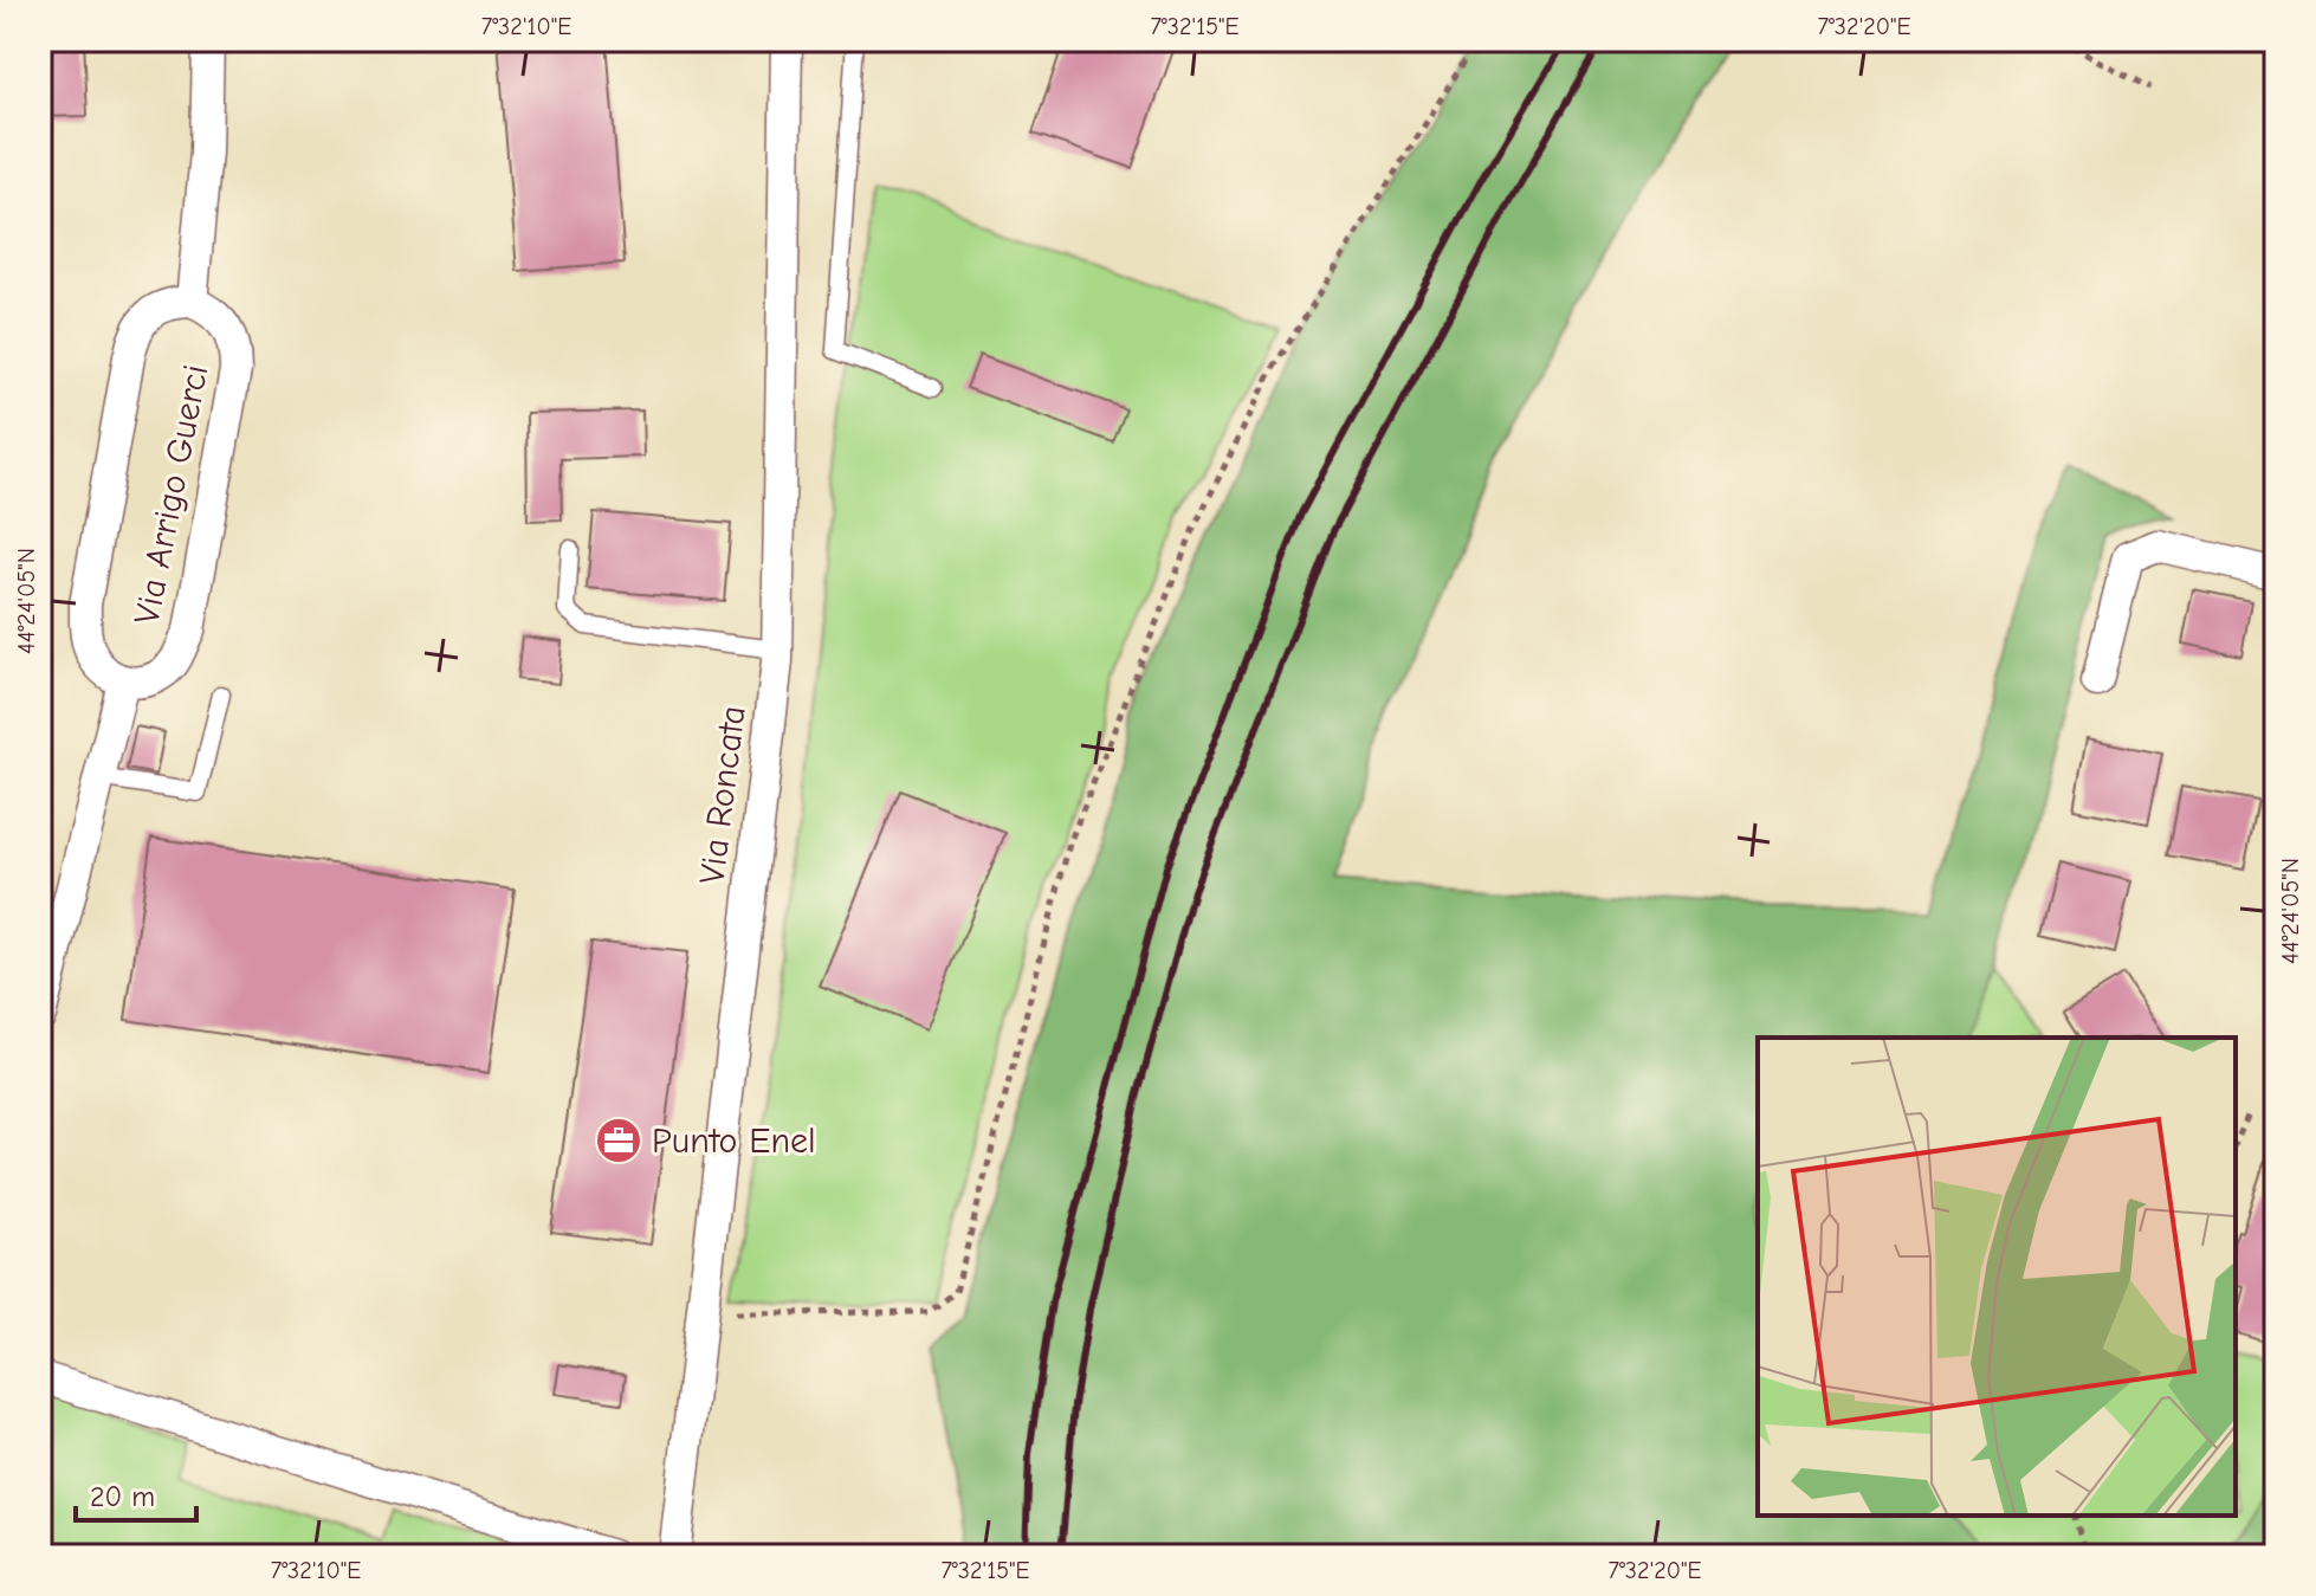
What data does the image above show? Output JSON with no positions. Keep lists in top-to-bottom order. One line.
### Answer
{"streets":{"street":["Via Arrigo Guerci","Via Roncata"]},"places":{"office":["Punto Enel"]},"scale_bar":"20 m","coordinates":["7°32'10\"E","7°32'15\"E","7°32'20\"E","44°24'05\"N"]}
